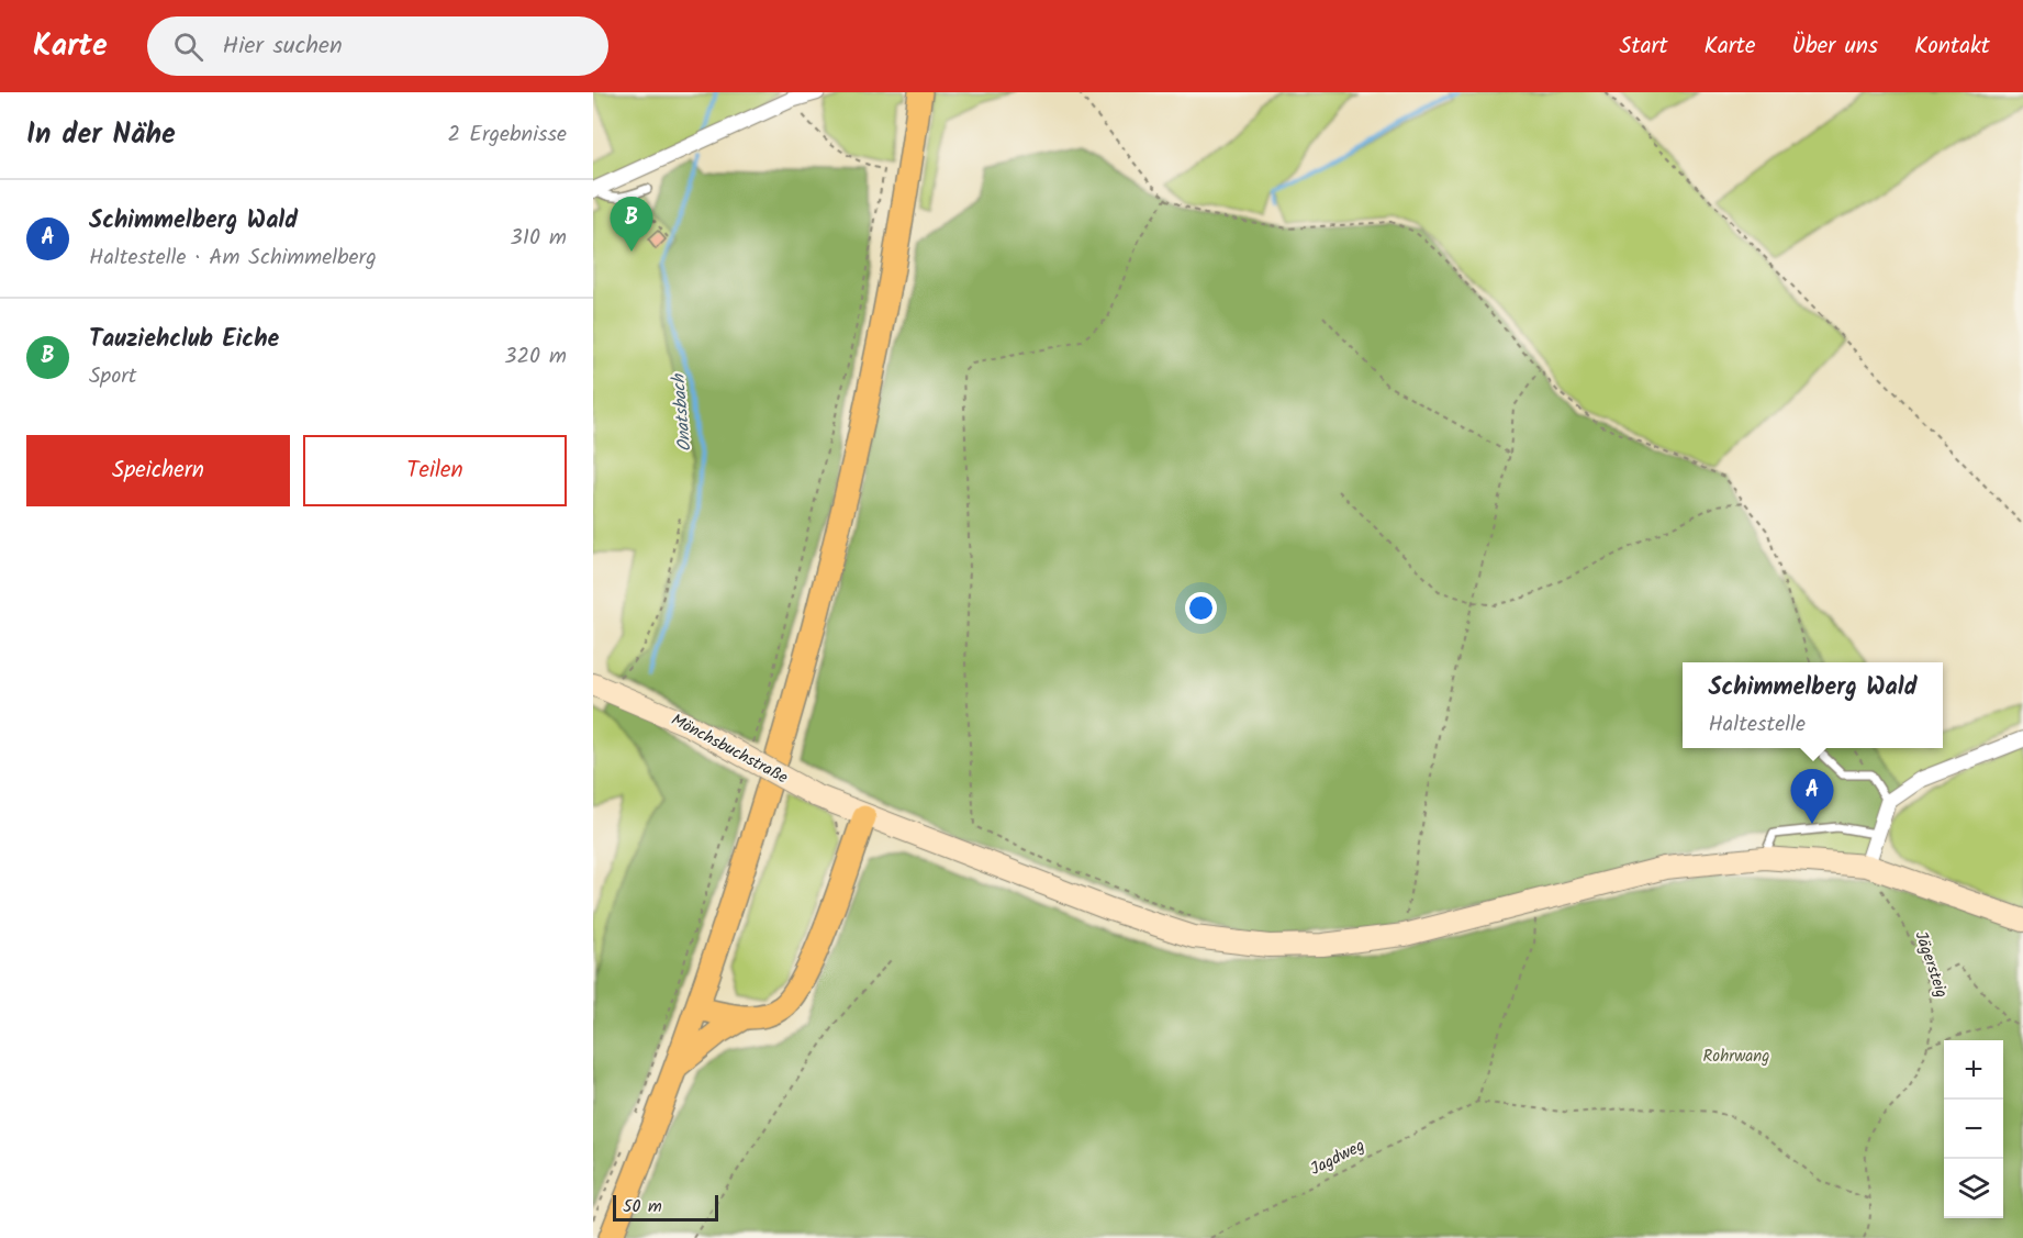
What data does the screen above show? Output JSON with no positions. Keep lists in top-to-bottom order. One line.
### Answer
{"streets":{"street":["Mönchsbuchstraße"],"path":["Jägersteig","Jagdweg"]},"crossings":[["Mönchsbuchstraße","Jägersteig"]],"water":["Onatsbach"],"parks":["Rohrwang"],"scale_bar":"50 m","page":{"header":"Karte","search":"Hier suchen","nav":["Start","Karte","Über uns","Kontakt"],"heading":["In der Nähe","2 Ergebnisse"],"list":[{"mark":"A","name":"Schimmelberg Wald","note":"Haltestelle · Am Schimmelberg","value":"310 m"},{"mark":"B","name":"Tauziehclub Eiche","note":"Sport","value":"320 m"}],"pins":["B","A"],"buttons":["Speichern","Teilen"],"popup":["Schimmelberg Wald","Haltestelle"],"map_buttons":["+","−"],"scale":"50 m"}}
